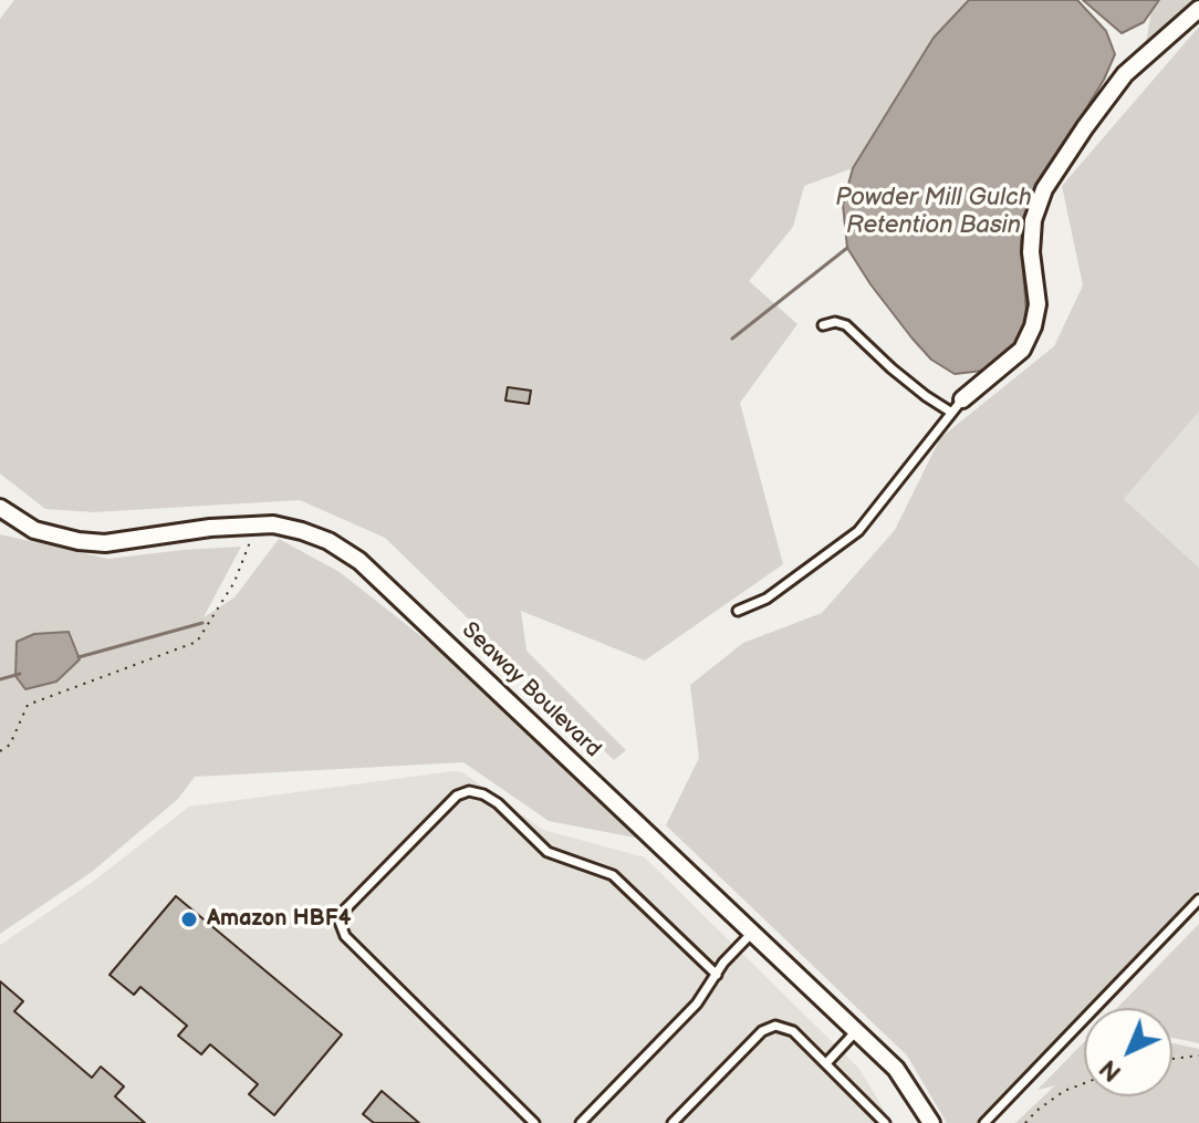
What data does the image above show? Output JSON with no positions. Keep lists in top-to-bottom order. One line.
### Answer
{"streets":{"street":["Seaway Boulevard"]},"water":["Powder Mill Gulch Retention Basin"],"places":["Amazon HBF4"],"north":"bottom left"}
